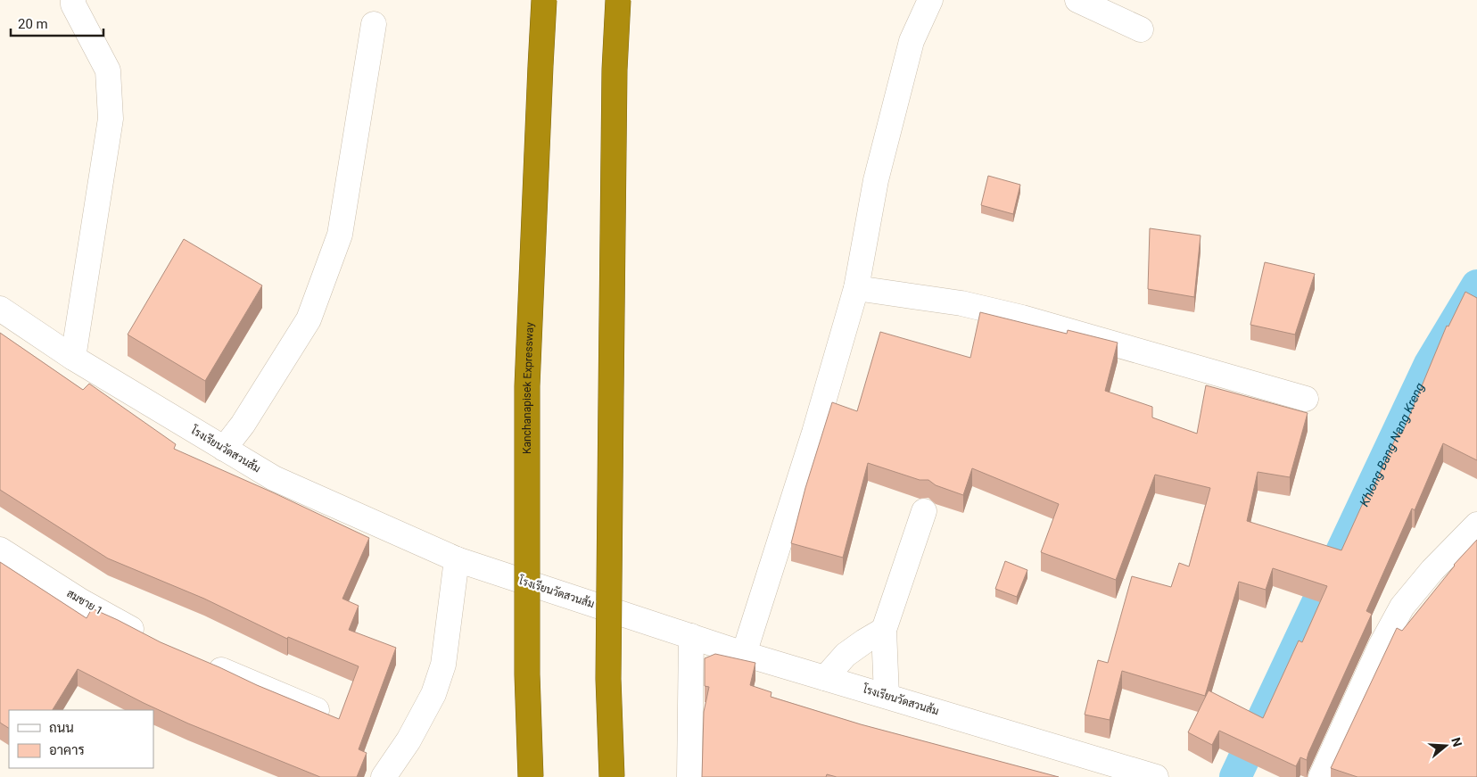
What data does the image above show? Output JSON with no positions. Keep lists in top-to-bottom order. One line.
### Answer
{"streets":{"highway":["Kanchanapisek Expressway"],"street":["โรงเรียนวัดสวนส้ม","สมชาย 1"]},"water":["Khlong Bang Nang Kreng"],"legend":["ถนน","อาคาร"],"scale_bar":"20 m","north":"right"}
